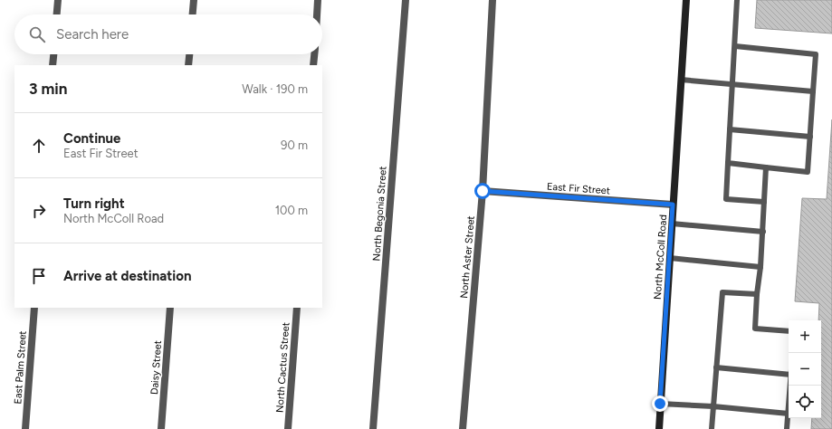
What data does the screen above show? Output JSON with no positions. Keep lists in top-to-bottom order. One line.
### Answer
{"streets":{"main road":["North McColl Road"],"street":["East Fir Street","North Begonia Street","North Aster Street","East Palm Street","Daisy Street","North Cactus Street"]},"crossings":[["East Fir Street","North Aster Street"],["East Fir Street","North McColl Road"]],"page":{"search":"Search here","heading":["3 min","Walk · 190 m"],"list":[["Continue","East Fir Street","90 m"],["Turn right","North McColl Road","100 m"],"Arrive at destination"],"map_buttons":["+","−"]}}
